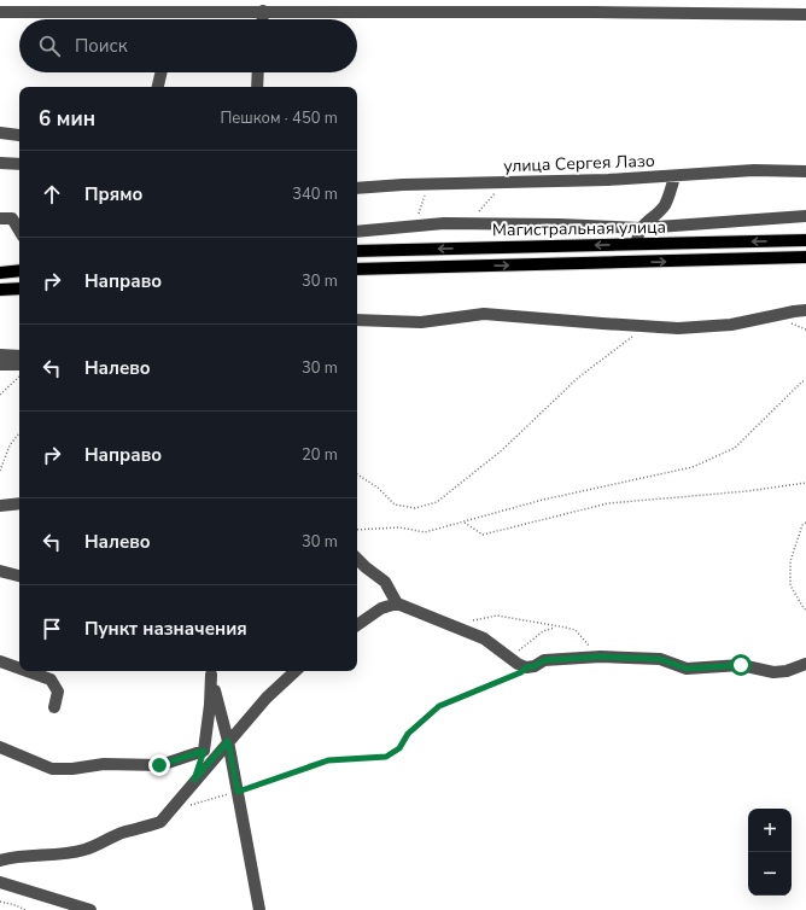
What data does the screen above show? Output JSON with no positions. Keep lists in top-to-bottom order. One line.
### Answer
{"streets":{"main road":["Магистральная улица"],"street":["улица Сергея Лазо"]},"page":{"search":"Поиск","heading":["6 мин","Пешком · 450 m"],"list":[["Прямо","340 m"],["Направо","30 m"],["Налево","30 m"],["Направо","20 m"],["Налево","30 m"],"Пункт назначения"],"map_buttons":["+","−"]}}
